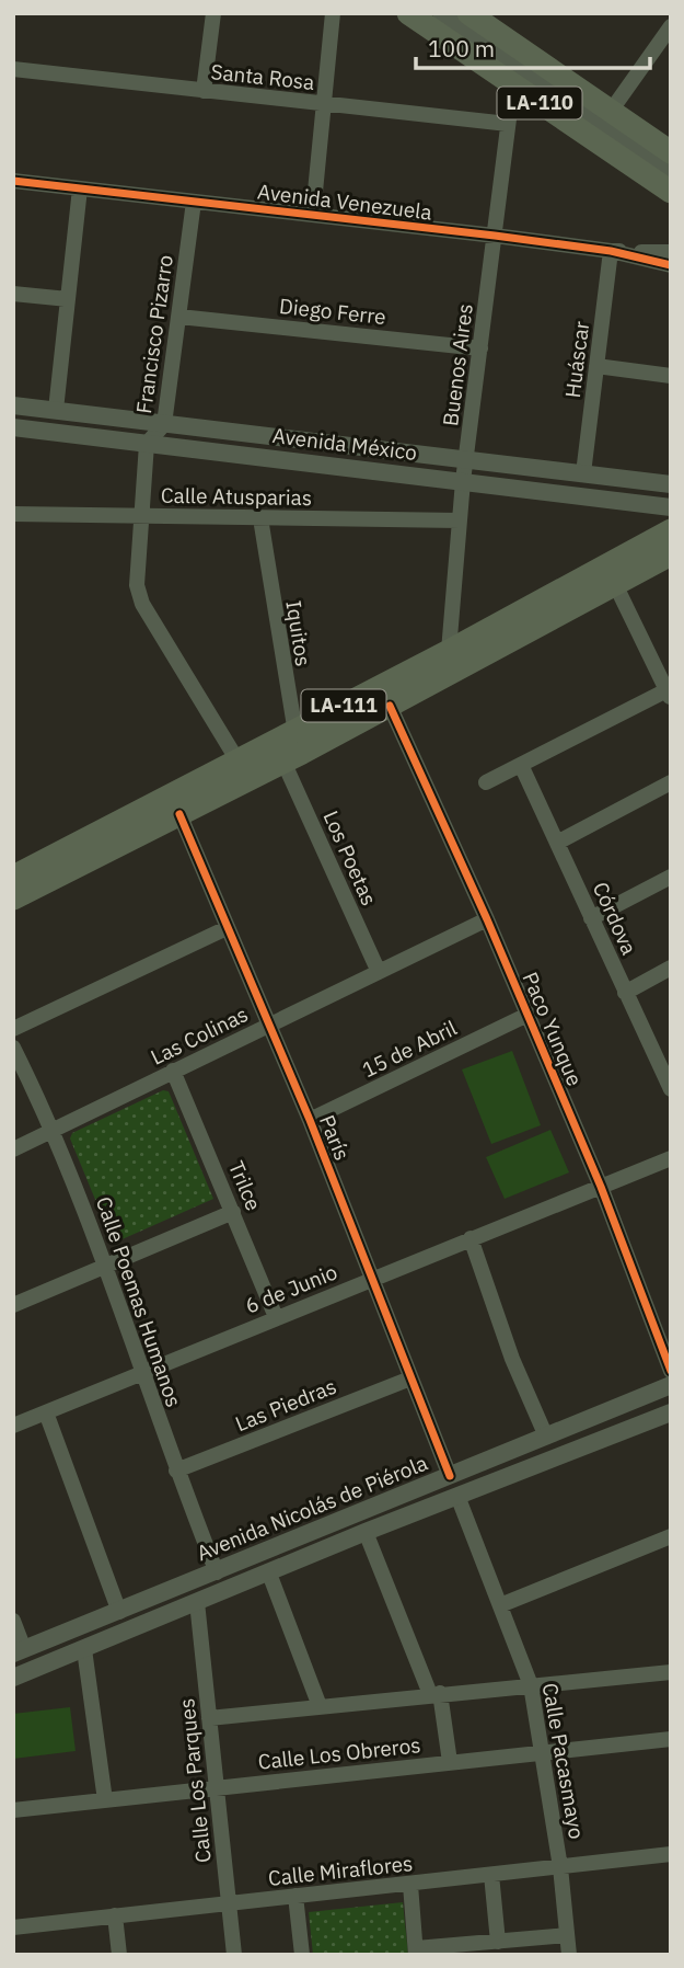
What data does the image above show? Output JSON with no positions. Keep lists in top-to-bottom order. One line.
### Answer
{"streets":{"main road":["LA-110","LA-111"],"street":["Santa Rosa","Avenida Venezuela","Diego Ferre","Francisco Pizarro","Huáscar","Buenos Aires","Avenida México","Calle Atusparias","Iquitos","Los Poetas","Córdova","Paco Yunque","Las Colinas","15 de Abril","París","Trilce","6 de Junio","Calle Poemas Humanos","Las Piedras","Avenida Nicolás de Piérola","Calle Los Obreros","Calle Pacasmayo","Calle Los Parques","Calle Miraflores"]},"crossings":[["Santa Rosa","Buenos Aires"],["LA-110","Buenos Aires"],["Avenida Venezuela","Francisco Pizarro"],["Avenida Venezuela","Huáscar"],["Avenida Venezuela","Buenos Aires"],["Diego Ferre","Francisco Pizarro"],["Diego Ferre","Buenos Aires"],["Francisco Pizarro","Avenida México"],["Francisco Pizarro","Calle Atusparias"],["Francisco Pizarro","LA-111"],["Huáscar","Avenida México"],["Buenos Aires","Avenida México"],["Buenos Aires","Calle Atusparias"],["Buenos Aires","LA-111"],["Calle Atusparias","Iquitos"],["Iquitos","LA-111"],["Iquitos","Los Poetas"],["LA-111","Los Poetas"],["LA-111","Paco Yunque"],["LA-111","París"],["Los Poetas","Las Colinas"],["Paco Yunque","Las Colinas"],["Paco Yunque","15 de Abril"],["Paco Yunque","6 de Junio"],["Las Colinas","París"],["Las Colinas","Trilce"],["Las Colinas","Calle Poemas Humanos"],["15 de Abril","París"],["París","6 de Junio"],["París","Las Piedras"],["París","Avenida Nicolás de Piérola"],["Trilce","6 de Junio"],["6 de Junio","Calle Poemas Humanos"],["Calle Poemas Humanos","Las Piedras"],["Calle Poemas Humanos","Avenida Nicolás de Piérola"],["Avenida Nicolás de Piérola","Calle Pacasmayo"],["Avenida Nicolás de Piérola","Calle Los Parques"],["Calle Los Obreros","Calle Pacasmayo"],["Calle Los Obreros","Calle Los Parques"],["Calle Pacasmayo","Calle Miraflores"],["Calle Los Parques","Calle Miraflores"]],"scale_bar":"100 m"}
